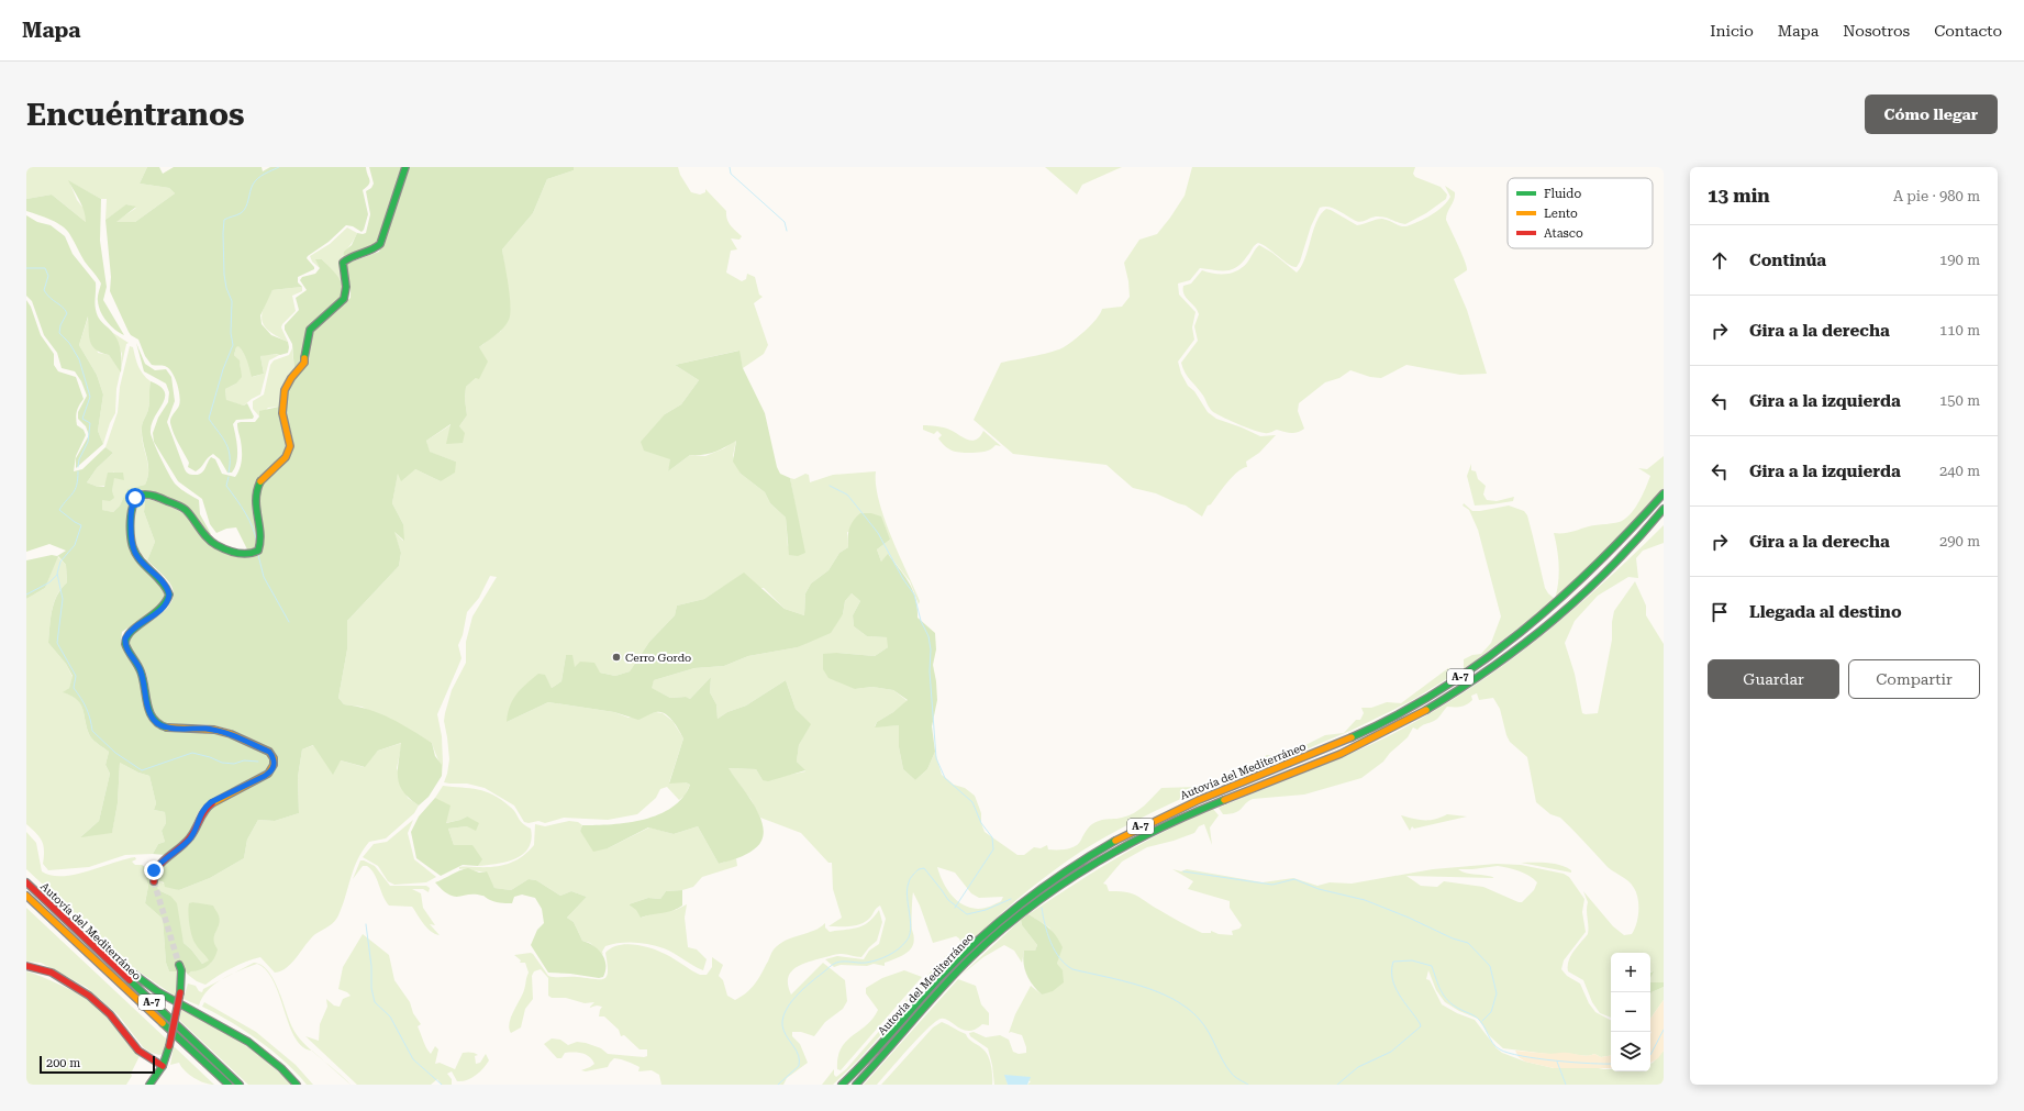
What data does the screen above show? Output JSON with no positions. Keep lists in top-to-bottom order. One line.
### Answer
{"streets":{"main road":["A-7","Autovía del Mediterráneo"]},"places":["Cerro Gordo"],"legend":["Fluido","Lento","Atasco"],"scale_bar":"200 m","page":{"header":"Mapa","nav":["Inicio","Mapa","Nosotros","Contacto"],"buttons":["Cómo llegar",["Guardar","Compartir"]],"title":"Encuéntranos","heading":["13 min","A pie · 980 m"],"list":[["Continúa","190 m"],["Gira a la derecha","110 m"],["Gira a la izquierda","150 m"],["Gira a la izquierda","240 m"],["Gira a la derecha","290 m"],"Llegada al destino"],"map_buttons":["+","−"],"scale":"200 m"}}
